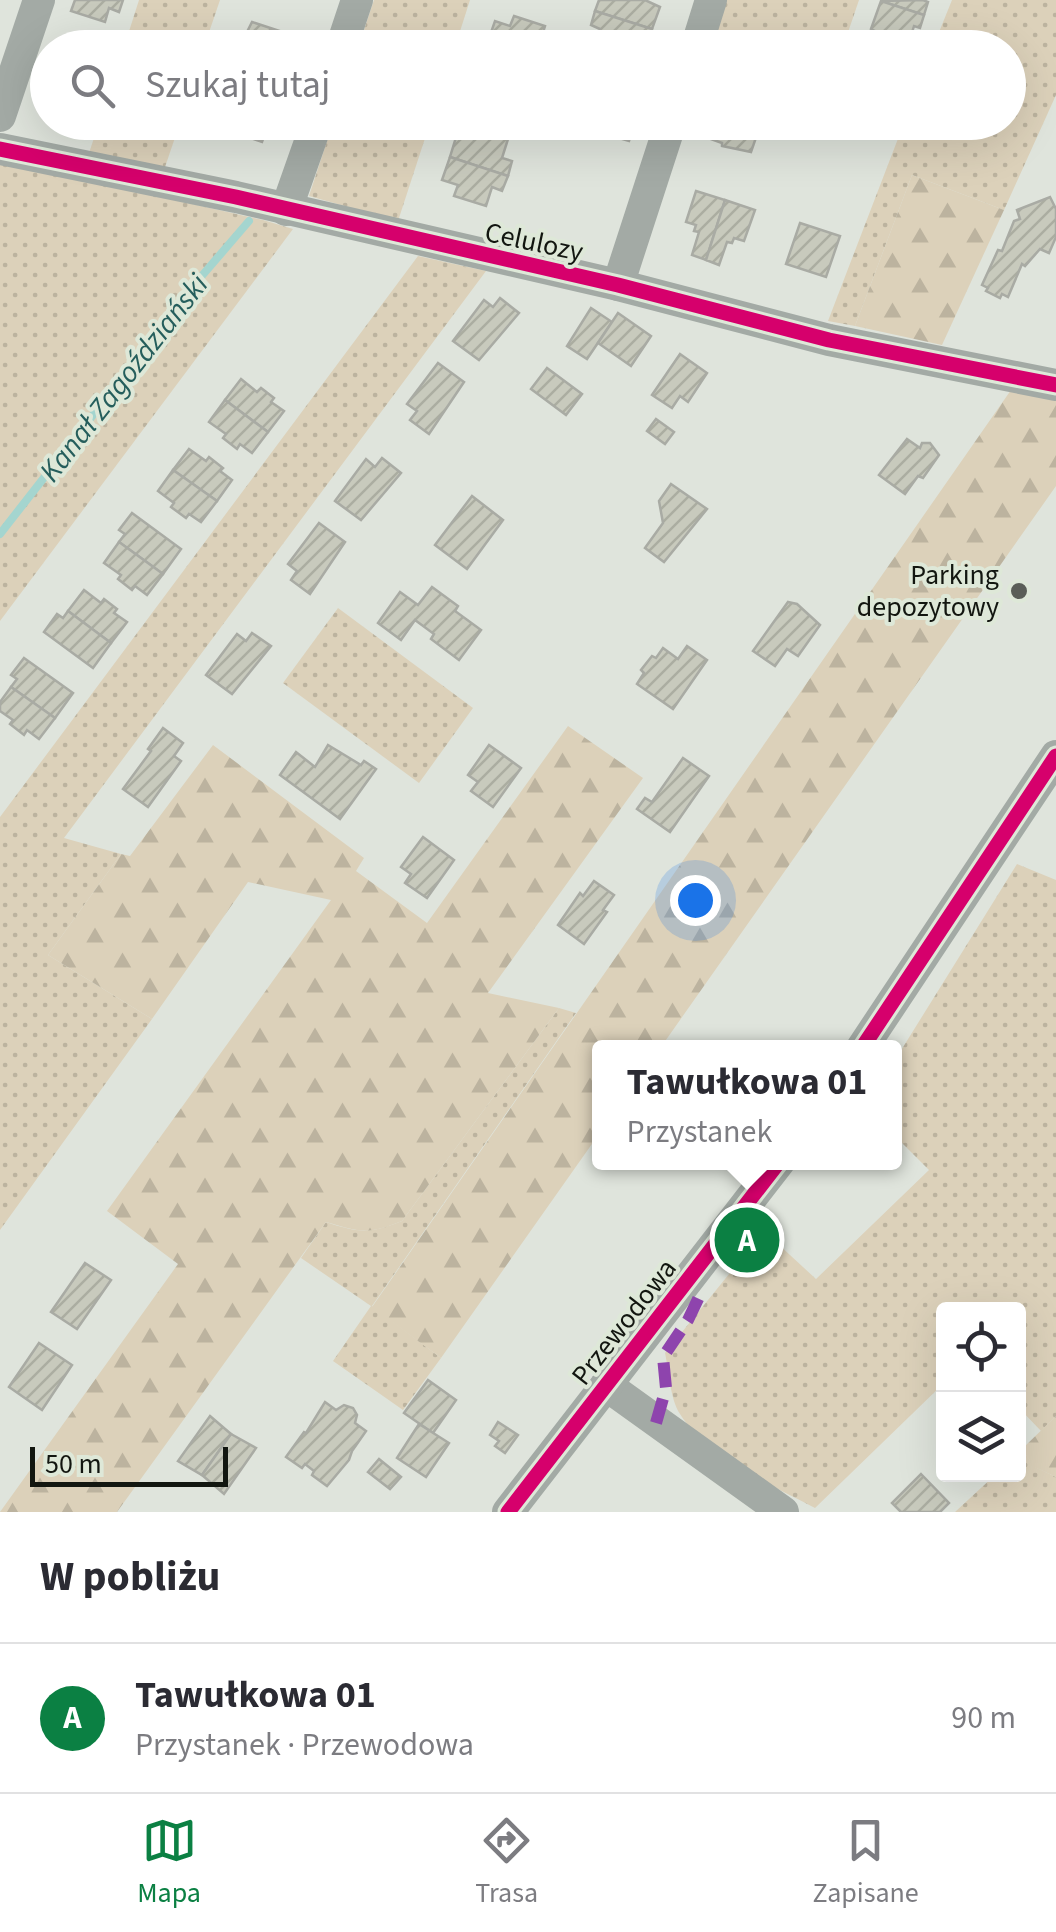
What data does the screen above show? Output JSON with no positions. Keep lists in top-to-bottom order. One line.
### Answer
{"streets":{"street":["Celulozy","Przewodowa"]},"water":["Kanał Zagoździański"],"places":["Parking depozytowy"],"scale_bar":"50 m","page":{"search":"Szukaj tutaj","popup":["Tawułkowa 01","Przystanek"],"pins":"A","scale":"50 m","heading":"W pobliżu","list":[{"mark":"A","name":"Tawułkowa 01","note":"Przystanek · Przewodowa","value":"90 m"}],"nav":["Mapa","Trasa","Zapisane"]}}
